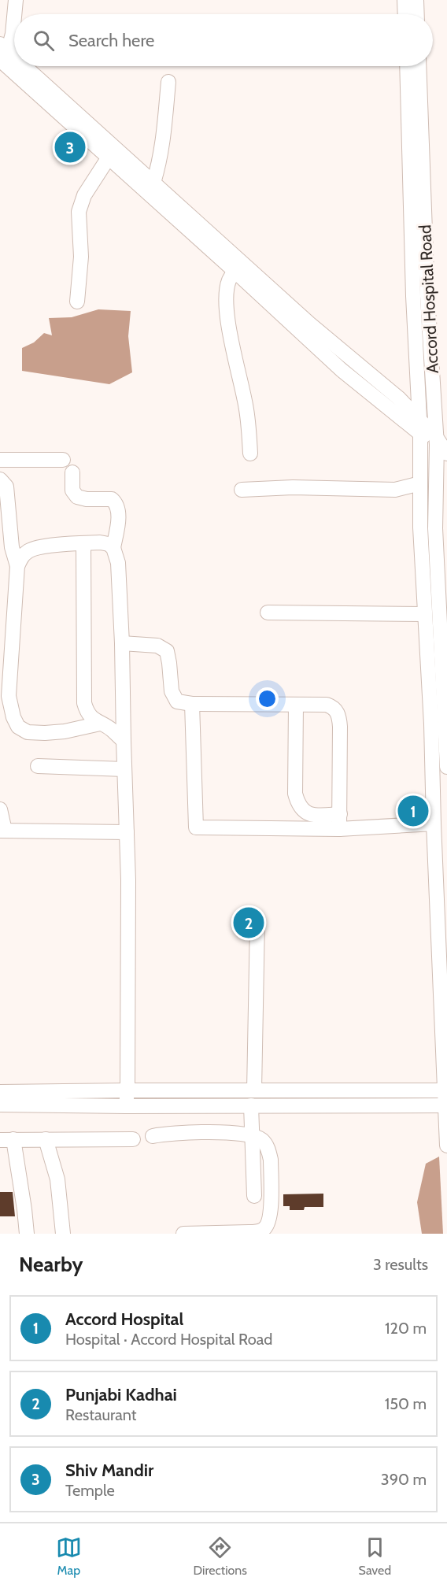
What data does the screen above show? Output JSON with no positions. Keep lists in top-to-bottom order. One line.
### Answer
{"streets":{"street":["Accord Hospital Road"]},"page":{"search":"Search here","pins":["3","1","2"],"heading":["Nearby","3 results"],"list":[{"mark":"1","name":"Accord Hospital","note":"Hospital · Accord Hospital Road","value":"120 m"},{"mark":"2","name":"Punjabi Kadhai","note":"Restaurant","value":"150 m"},{"mark":"3","name":"Shiv Mandir","note":"Temple","value":"390 m"}],"nav":["Map","Directions","Saved"]}}
